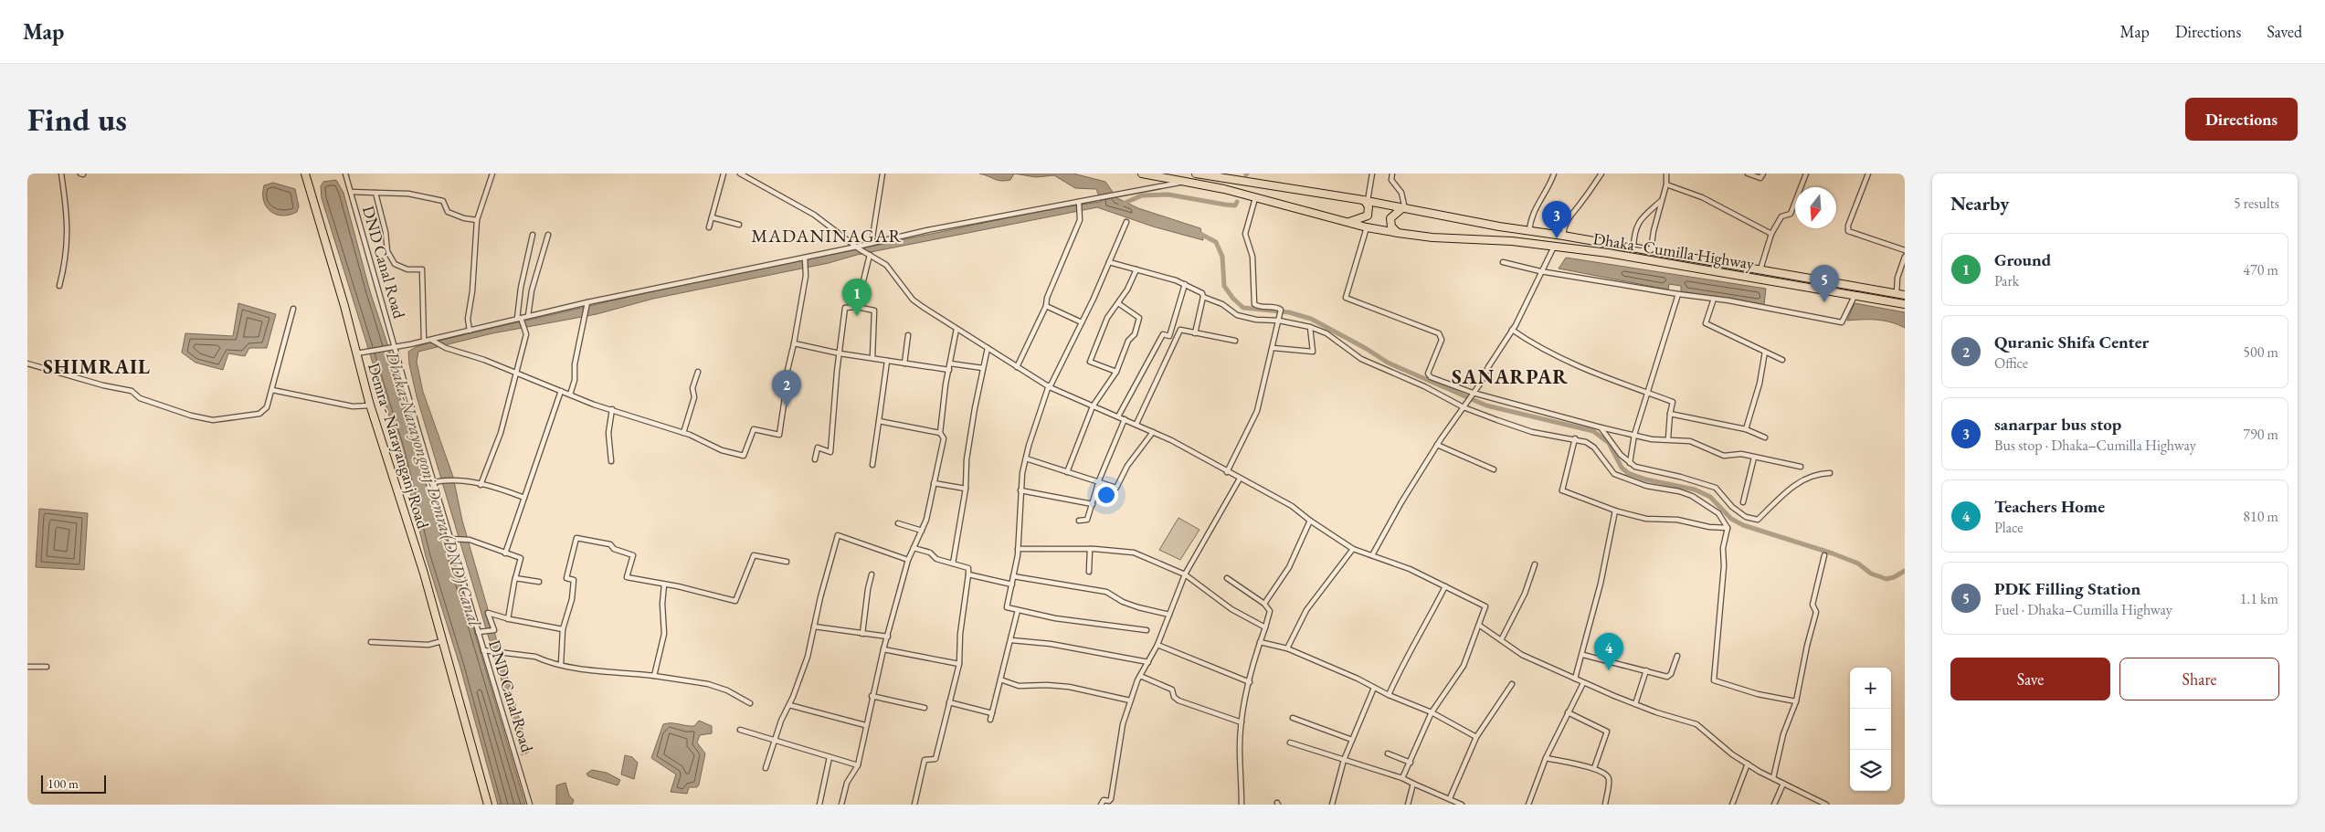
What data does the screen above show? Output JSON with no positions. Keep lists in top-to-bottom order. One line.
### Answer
{"streets":{"main road":["Dhaka–Cumilla Highway","Demra - Narayanganj Road"],"street":["DND Canal Road"]},"districts":["MADANINAGAR","SHIMRAIL","SANARPAR"],"water":["Dhaka-Narayongonj-Demra (DND) Canal"],"scale_bar":"100 m","north":"bottom","page":{"header":"Map","nav":["Map","Directions","Saved"],"buttons":["Directions",["Save","Share"]],"title":"Find us","heading":["Nearby","5 results"],"pins":["3","5","1","2","4"],"list":[{"mark":"1","name":"Ground","note":"Park","value":"470 m"},{"mark":"2","name":"Quranic Shifa Center","note":"Office","value":"500 m"},{"mark":"3","name":"sanarpar bus stop","note":"Bus stop · Dhaka–Cumilla Highway","value":"790 m"},{"mark":"4","name":"Teachers Home","note":"Place","value":"810 m"},{"mark":"5","name":"PDK Filling Station","note":"Fuel · Dhaka–Cumilla Highway","value":"1.1 km"}],"map_buttons":["+","−"],"scale":"100 m"}}
